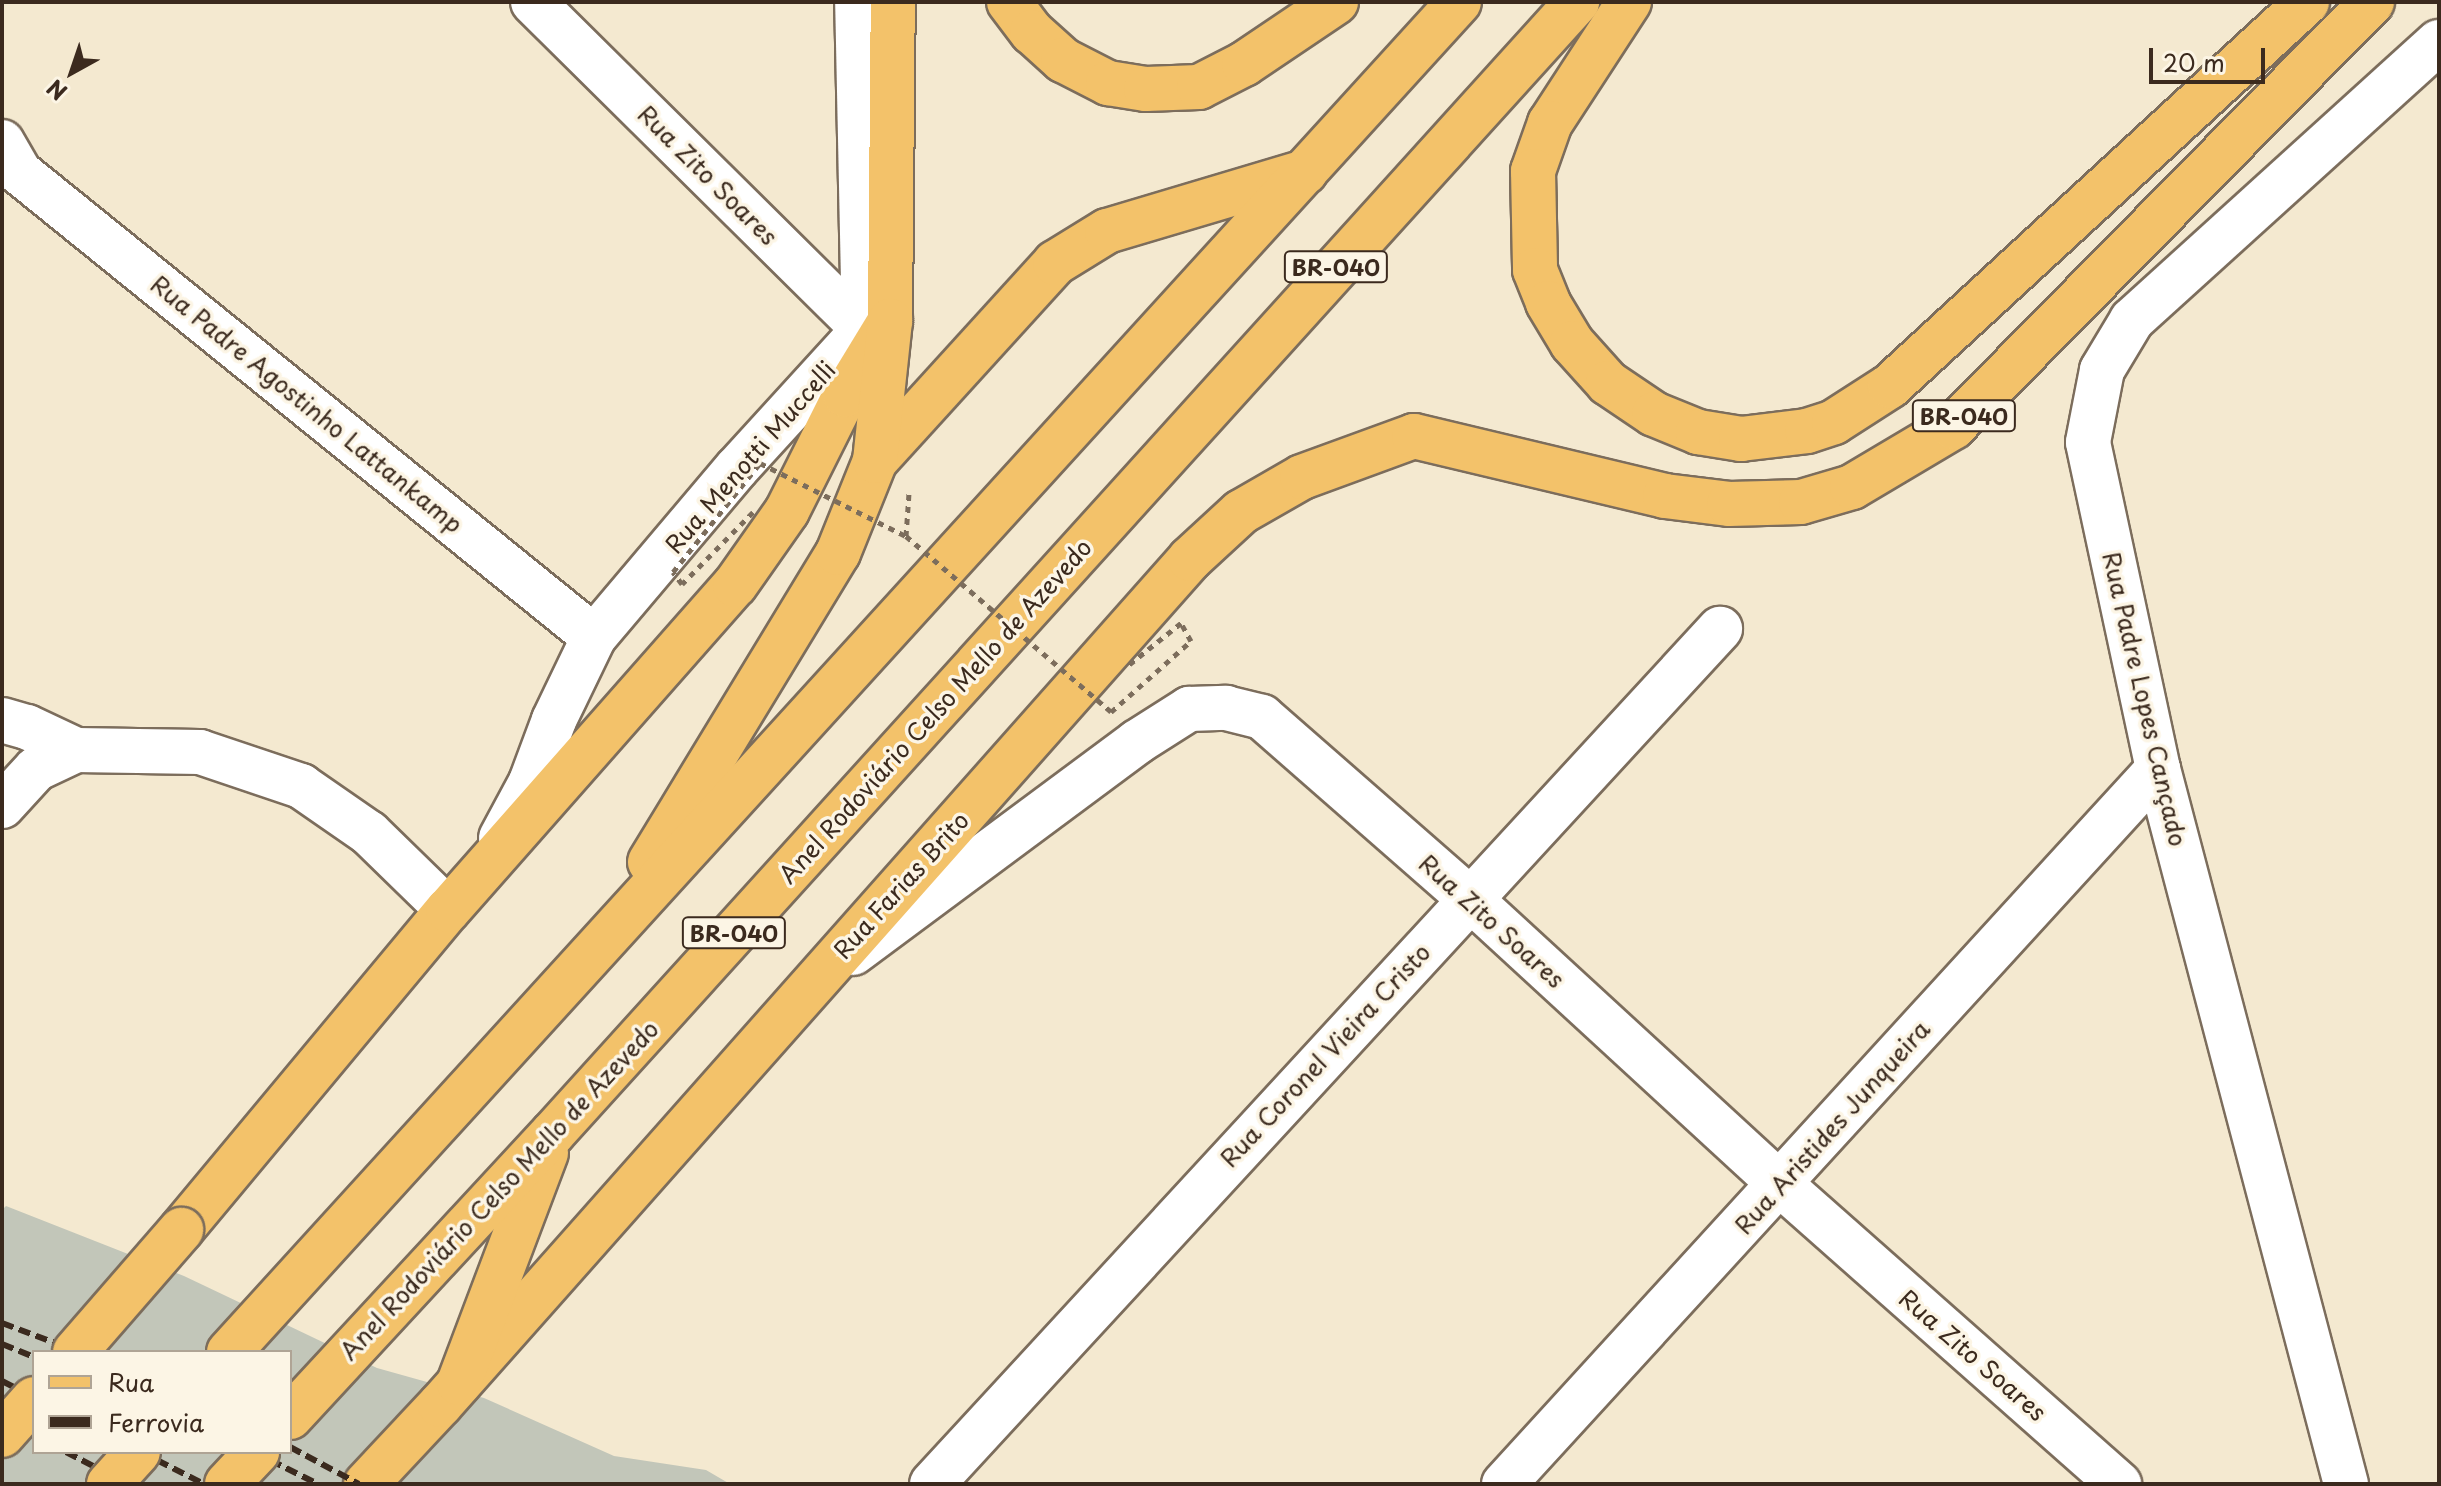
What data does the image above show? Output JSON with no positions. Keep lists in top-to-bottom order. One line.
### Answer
{"streets":{"main road":["BR-040","Anel Rodoviário Celso Mello de Azevedo","Rua Farias Brito"],"street":["Rua Zito Soares","Rua Padre Agostinho Lattankamp","Rua Menotti Muccelli","Rua Padre Lopes Cançado","Rua Coronel Vieira Cristo","Rua Aristides Junqueira"]},"crossings":[["Rua Zito Soares","Rua Menotti Muccelli"],["Rua Zito Soares","Rua Farias Brito"],["Rua Zito Soares","Rua Coronel Vieira Cristo"],["Rua Zito Soares","Rua Aristides Junqueira"],["Rua Padre Agostinho Lattankamp","Rua Menotti Muccelli"],["Rua Padre Lopes Cançado","Rua Aristides Junqueira"]],"legend":["Rua","Ferrovia"],"scale_bar":"20 m","north":"bottom left"}
